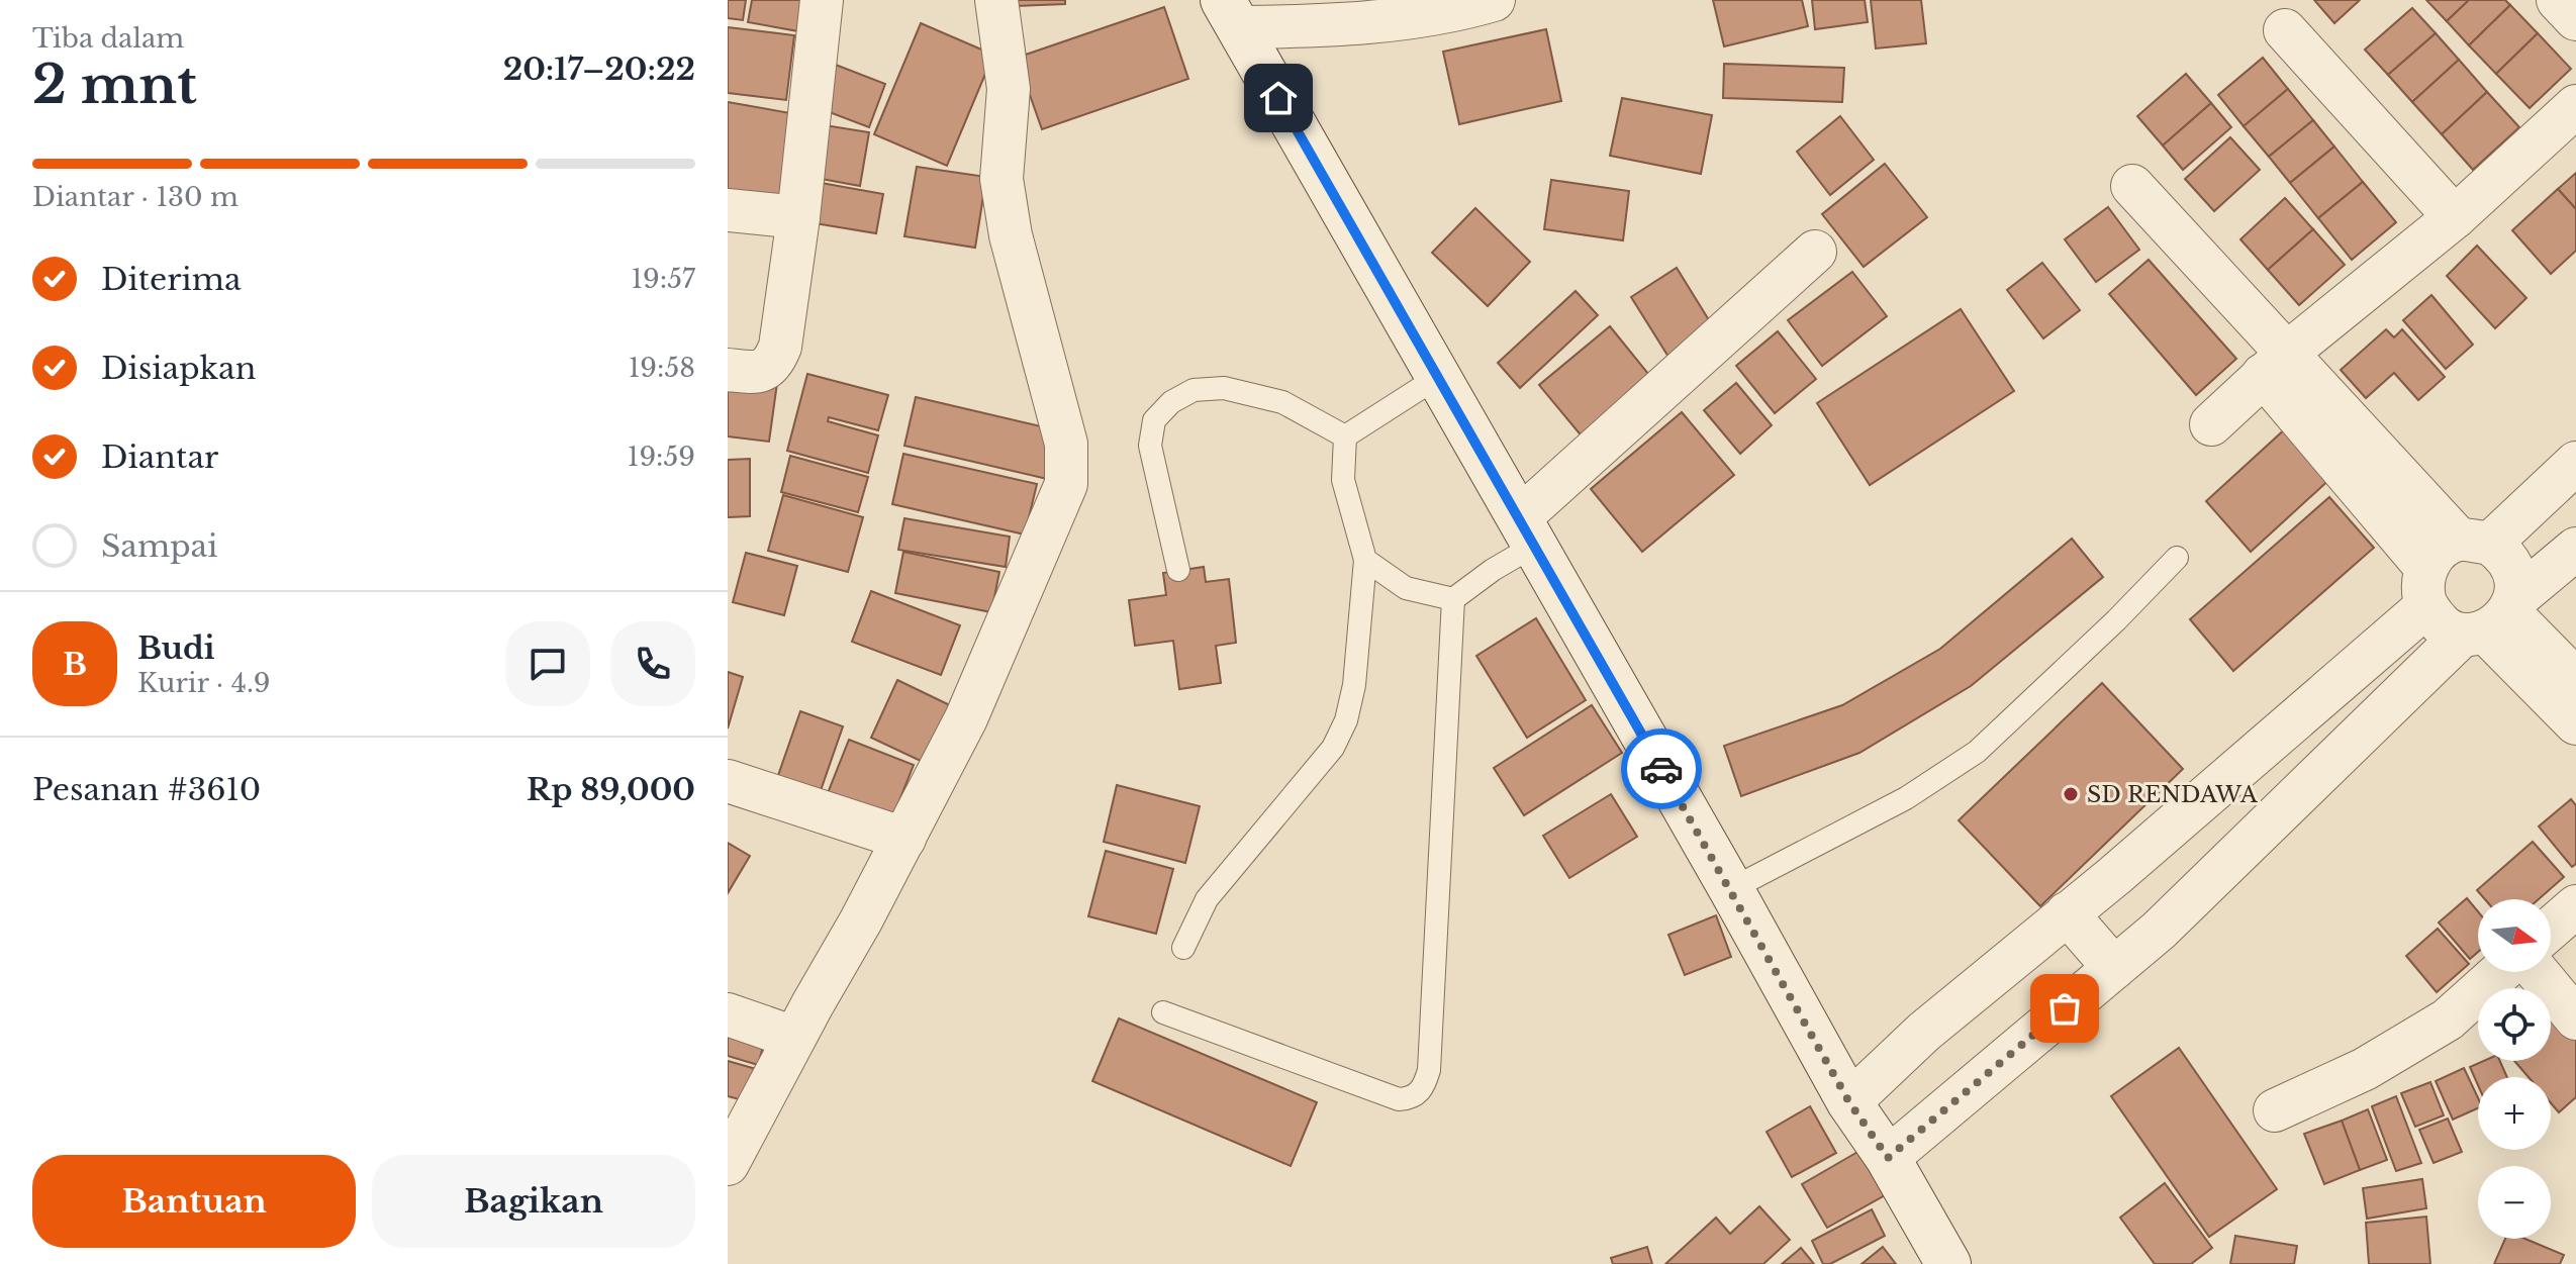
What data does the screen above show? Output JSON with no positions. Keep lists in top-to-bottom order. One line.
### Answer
{"places":["SD RENDAWA"],"north":"right","page":{"heading":["2 mnt","Tiba dalam","20:17–20:22"],"panel":["Budi","Kurir · 4.9","Pesanan #3610","Rp 89,000"],"bar":"Diantar · 130 m","list":[["Diterima","19:57"],["Disiapkan","19:58"],["Diantar","19:59"],"Sampai"],"round":"B","map_buttons":["+","−"],"buttons":["Bantuan","Bagikan"]}}
